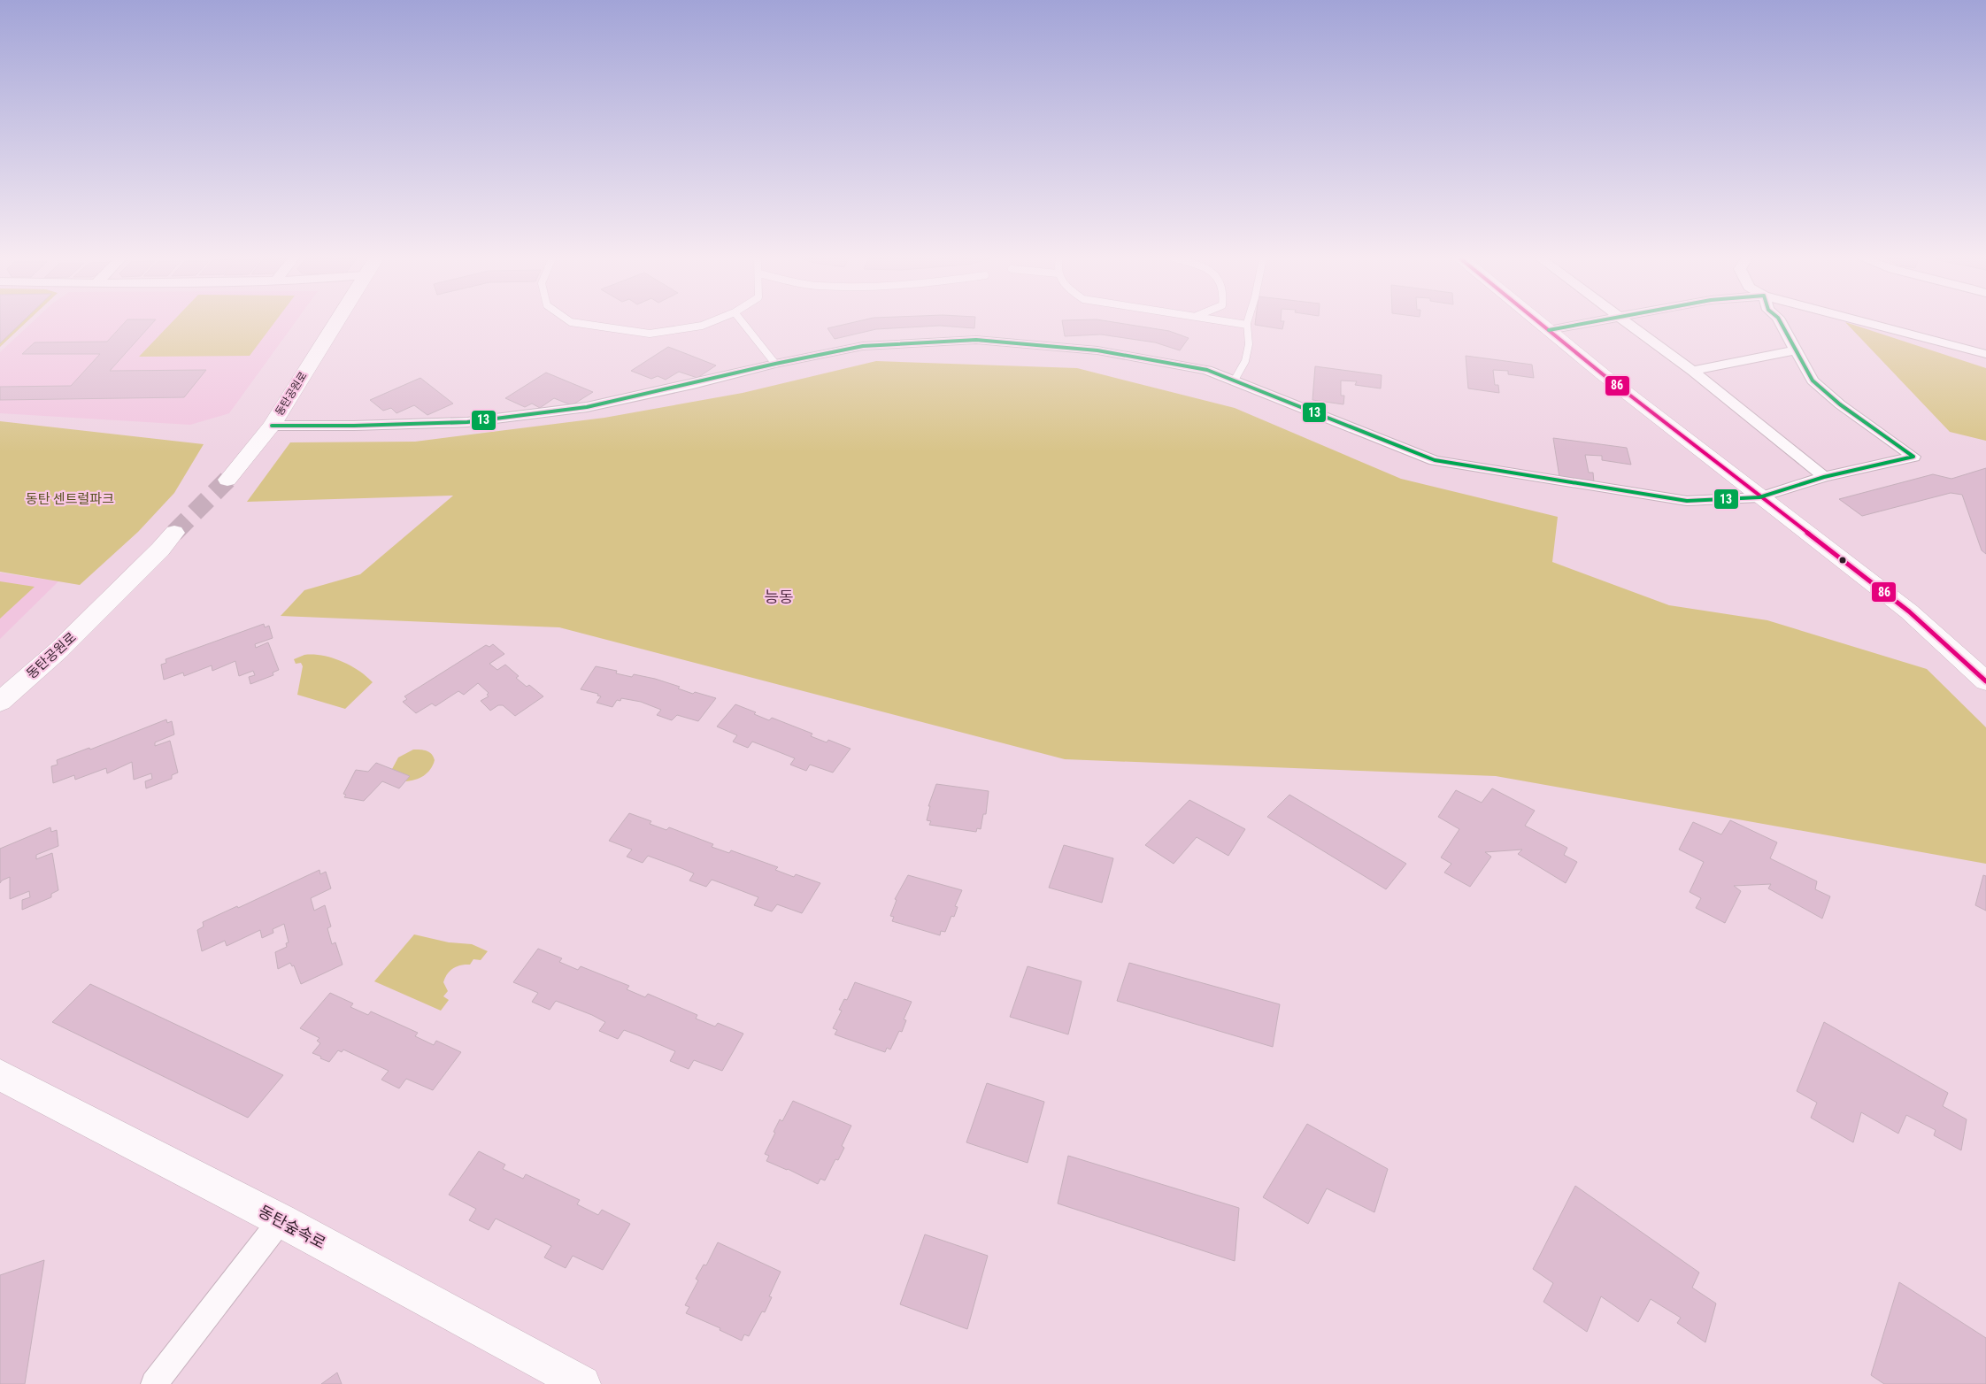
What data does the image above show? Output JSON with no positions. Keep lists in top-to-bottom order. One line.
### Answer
{"streets":{"street":["동탄공원로","동탄숲속로"]},"districts":["능동"],"parks":["동탄 센트럴파크"],"lines":["transit line 86","transit line 13"]}
